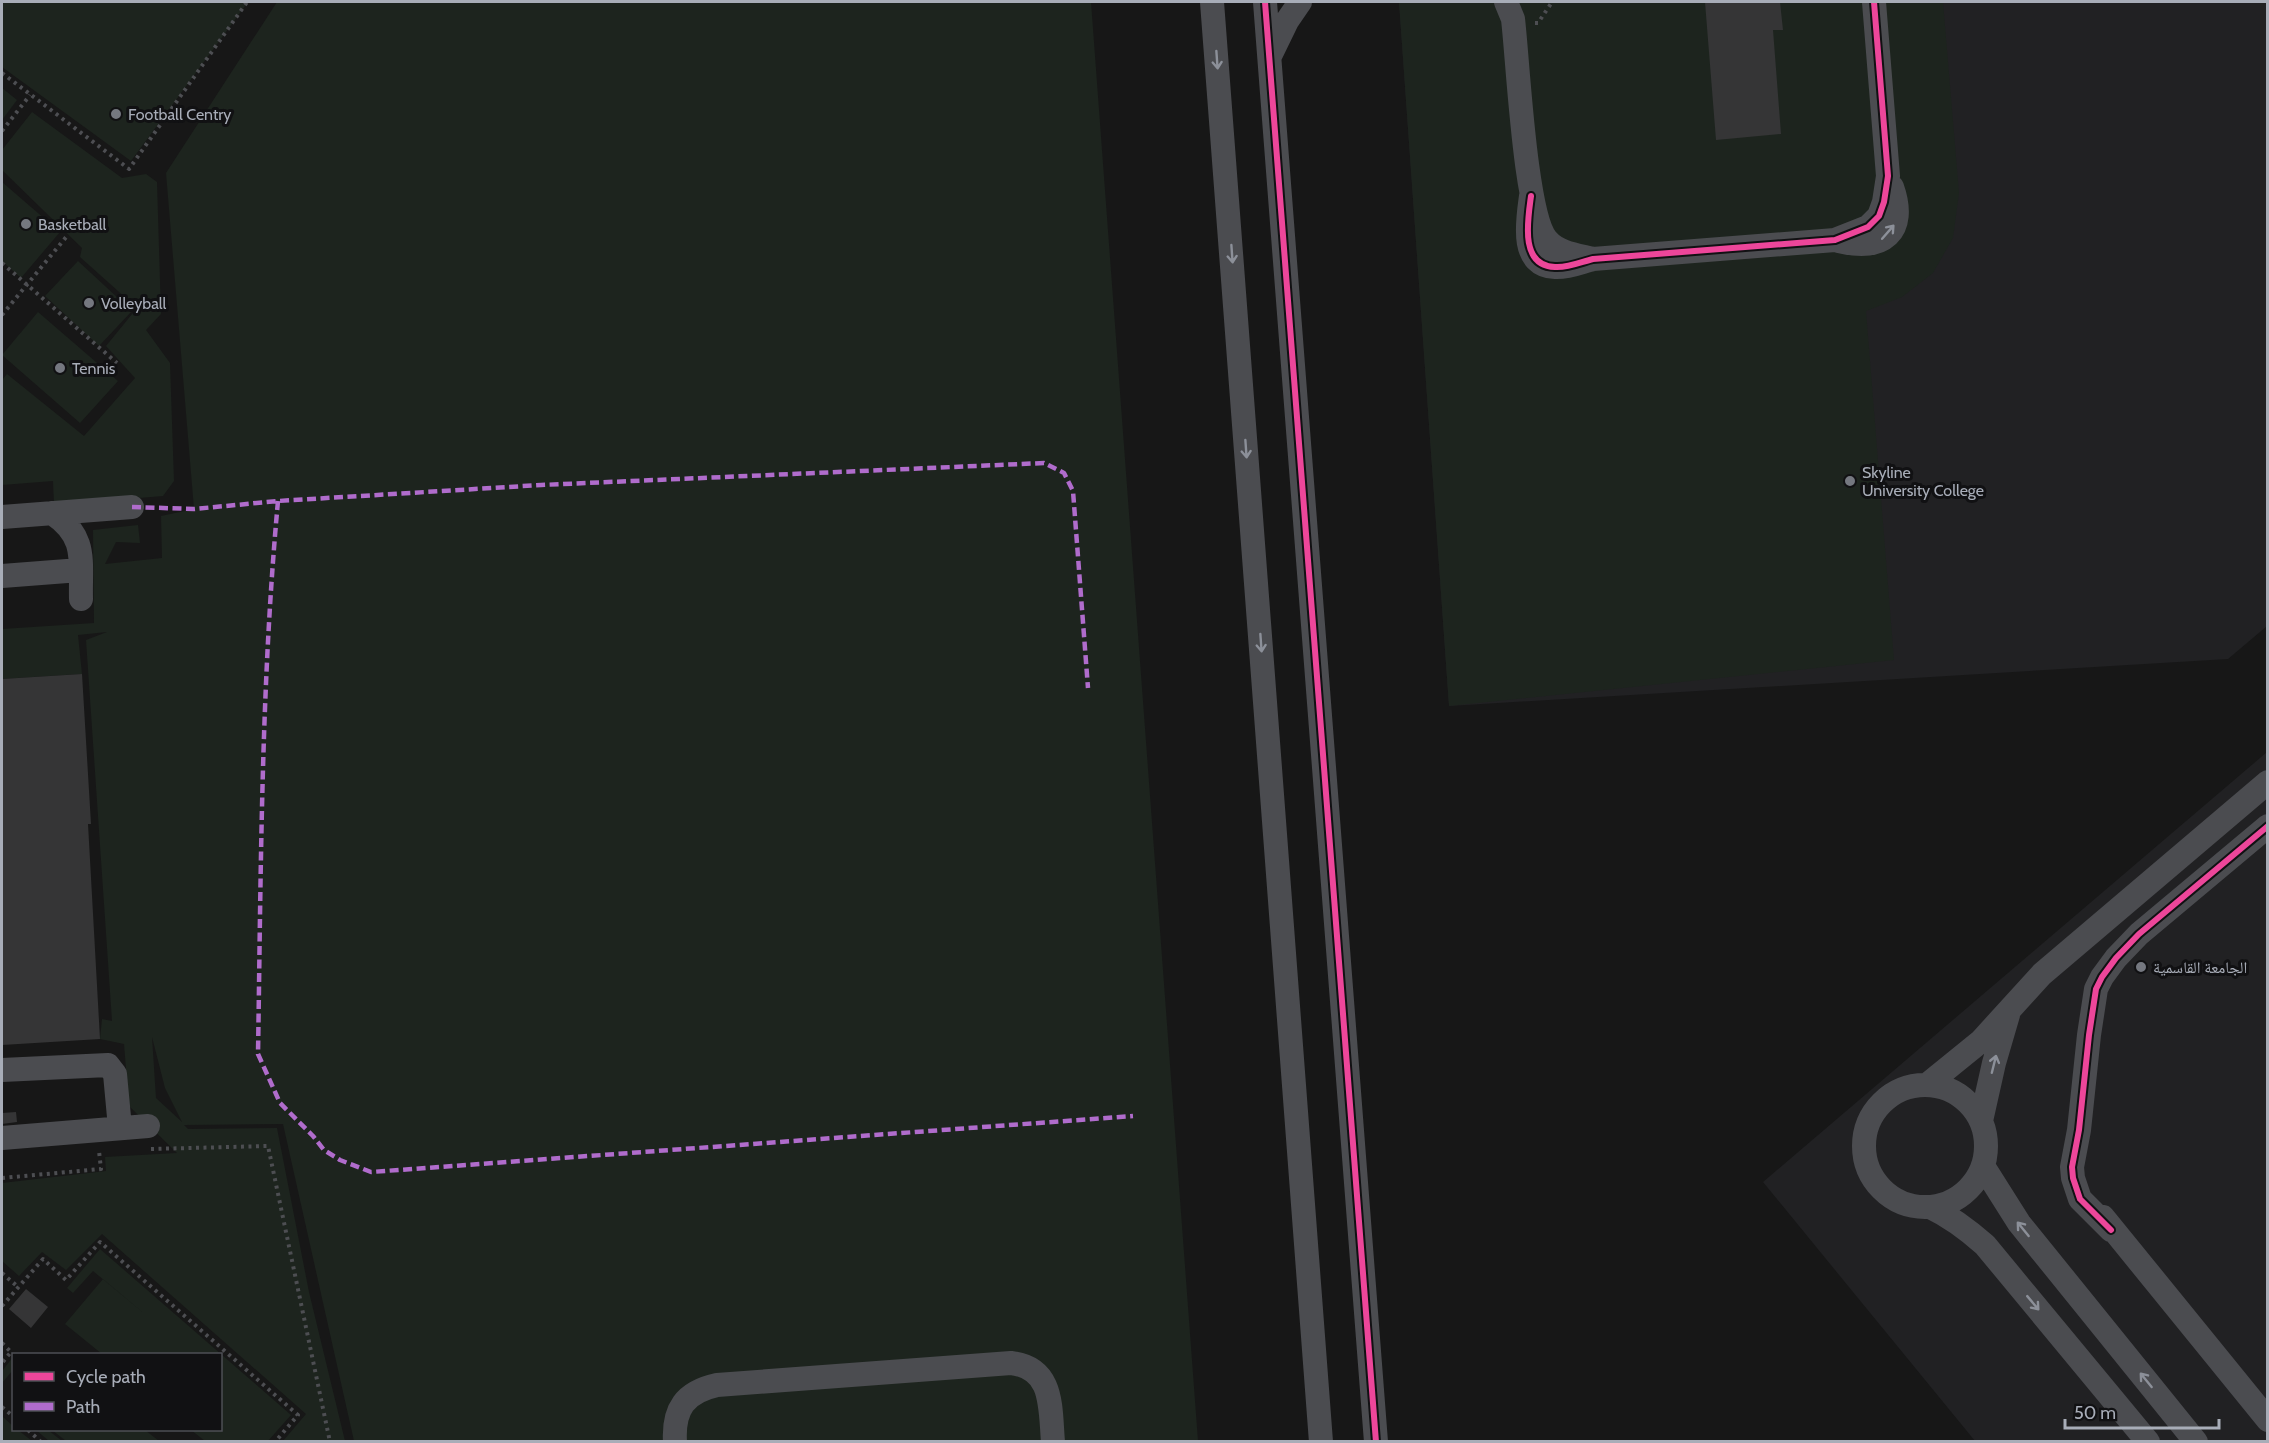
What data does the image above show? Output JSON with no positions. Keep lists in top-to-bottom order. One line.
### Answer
{"places":["Football Centry","Basketball","Volleyball","Tennis","Skyline University College","الجامعة القاسمية"],"legend":["Cycle path","Path"],"scale_bar":"50 m"}
